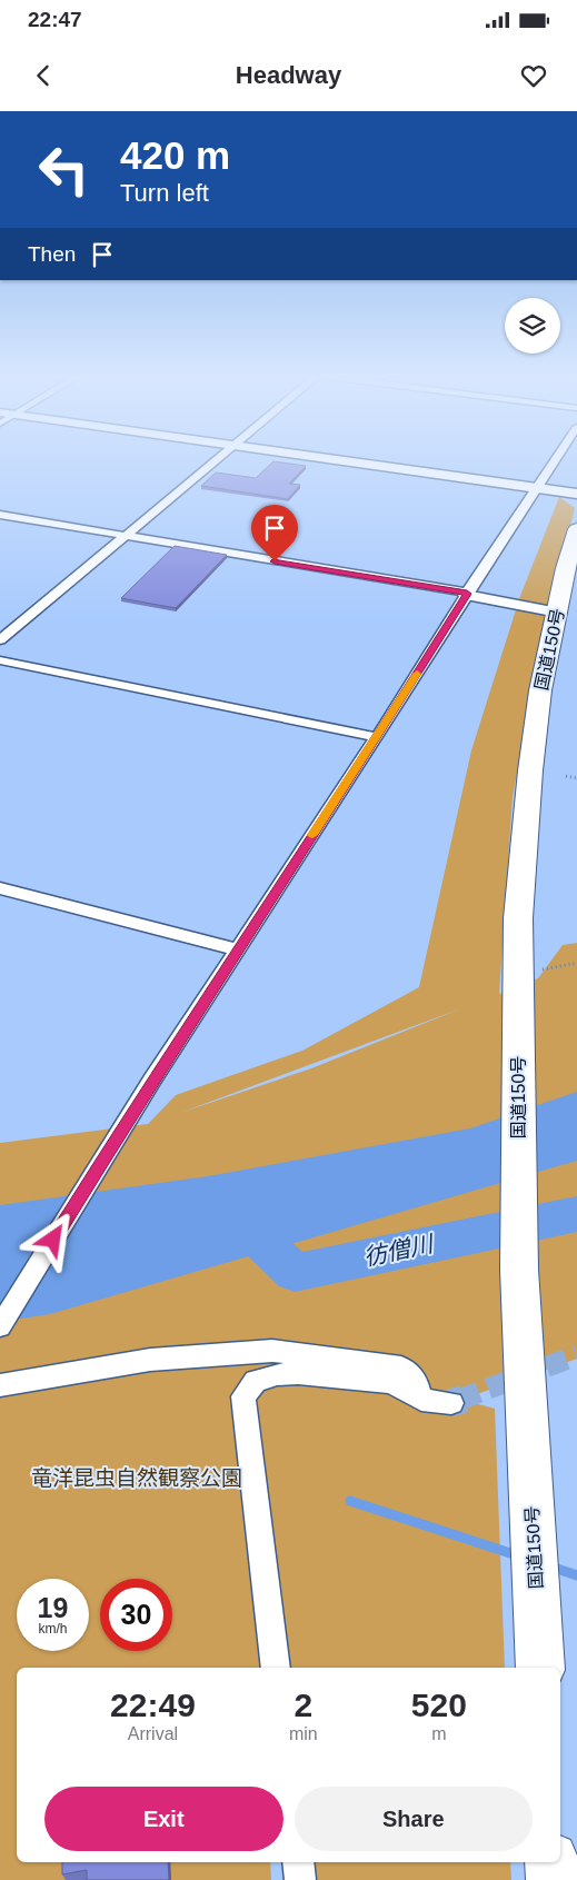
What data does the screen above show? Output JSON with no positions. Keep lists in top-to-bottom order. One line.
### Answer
{"streets":{"highway":["国道150号"]},"water":["彷僧川"],"parks":["竜洋昆虫自然観察公園"],"page":{"status":"22:47","header":"Headway","turn":["420 m","Turn left"],"then":"Then","speed":"19 km/h","limit":"30","eta":["22:49","Arrival","2","min","520","m"],"buttons":["Exit","Share"]}}
